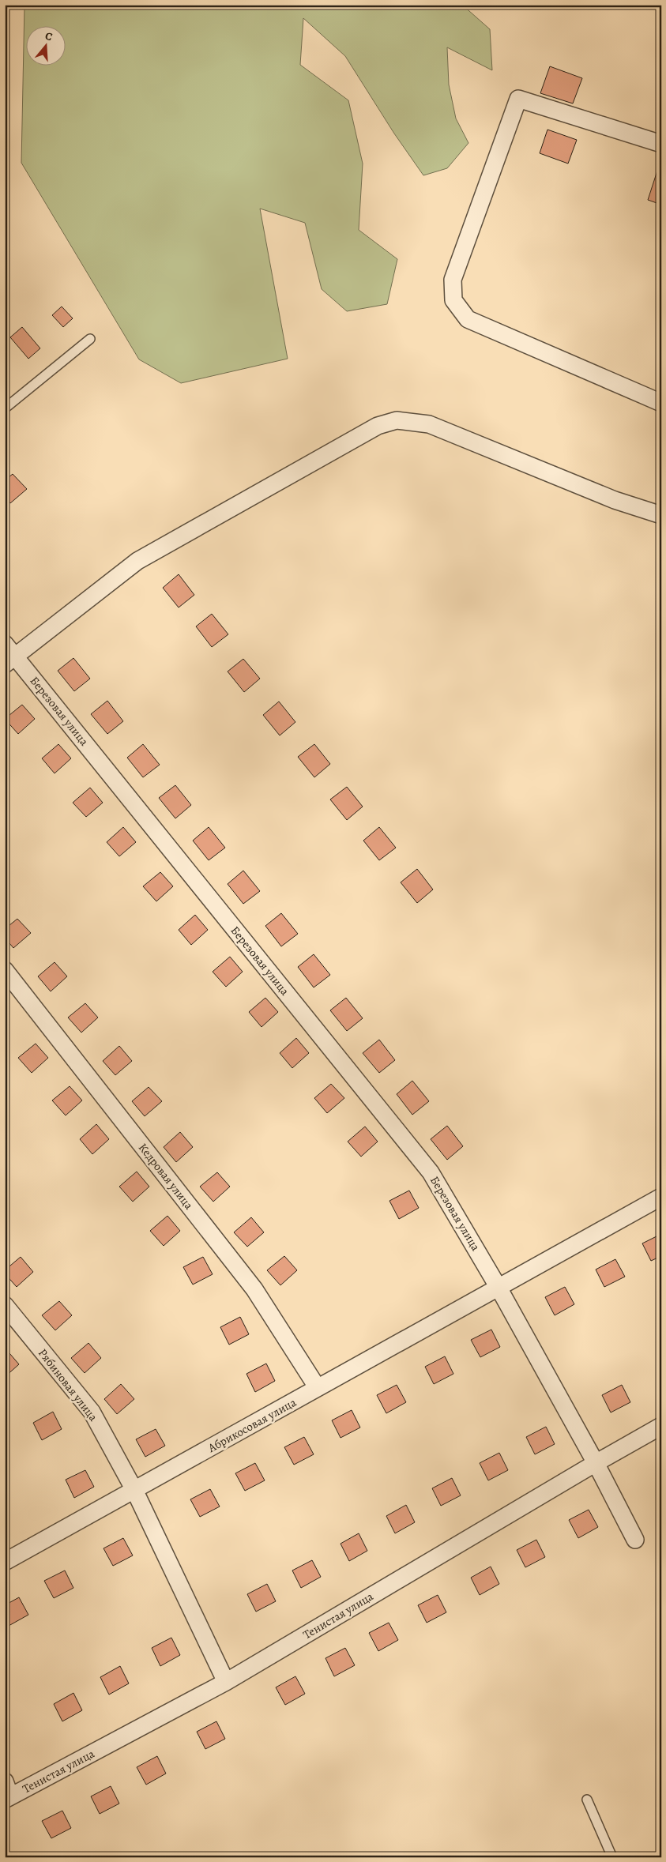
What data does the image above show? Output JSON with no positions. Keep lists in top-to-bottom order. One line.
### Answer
{"streets":{"street":["Березовая улица","Кедровая улица","Рябиновая улица","Абрикосовая улица","Тенистая улица"]},"crossings":[["Березовая улица","Абрикосовая улица"],["Березовая улица","Тенистая улица"],["Кедровая улица","Абрикосовая улица"],["Рябиновая улица","Абрикосовая улица"],["Рябиновая улица","Тенистая улица"]],"north":"top"}
